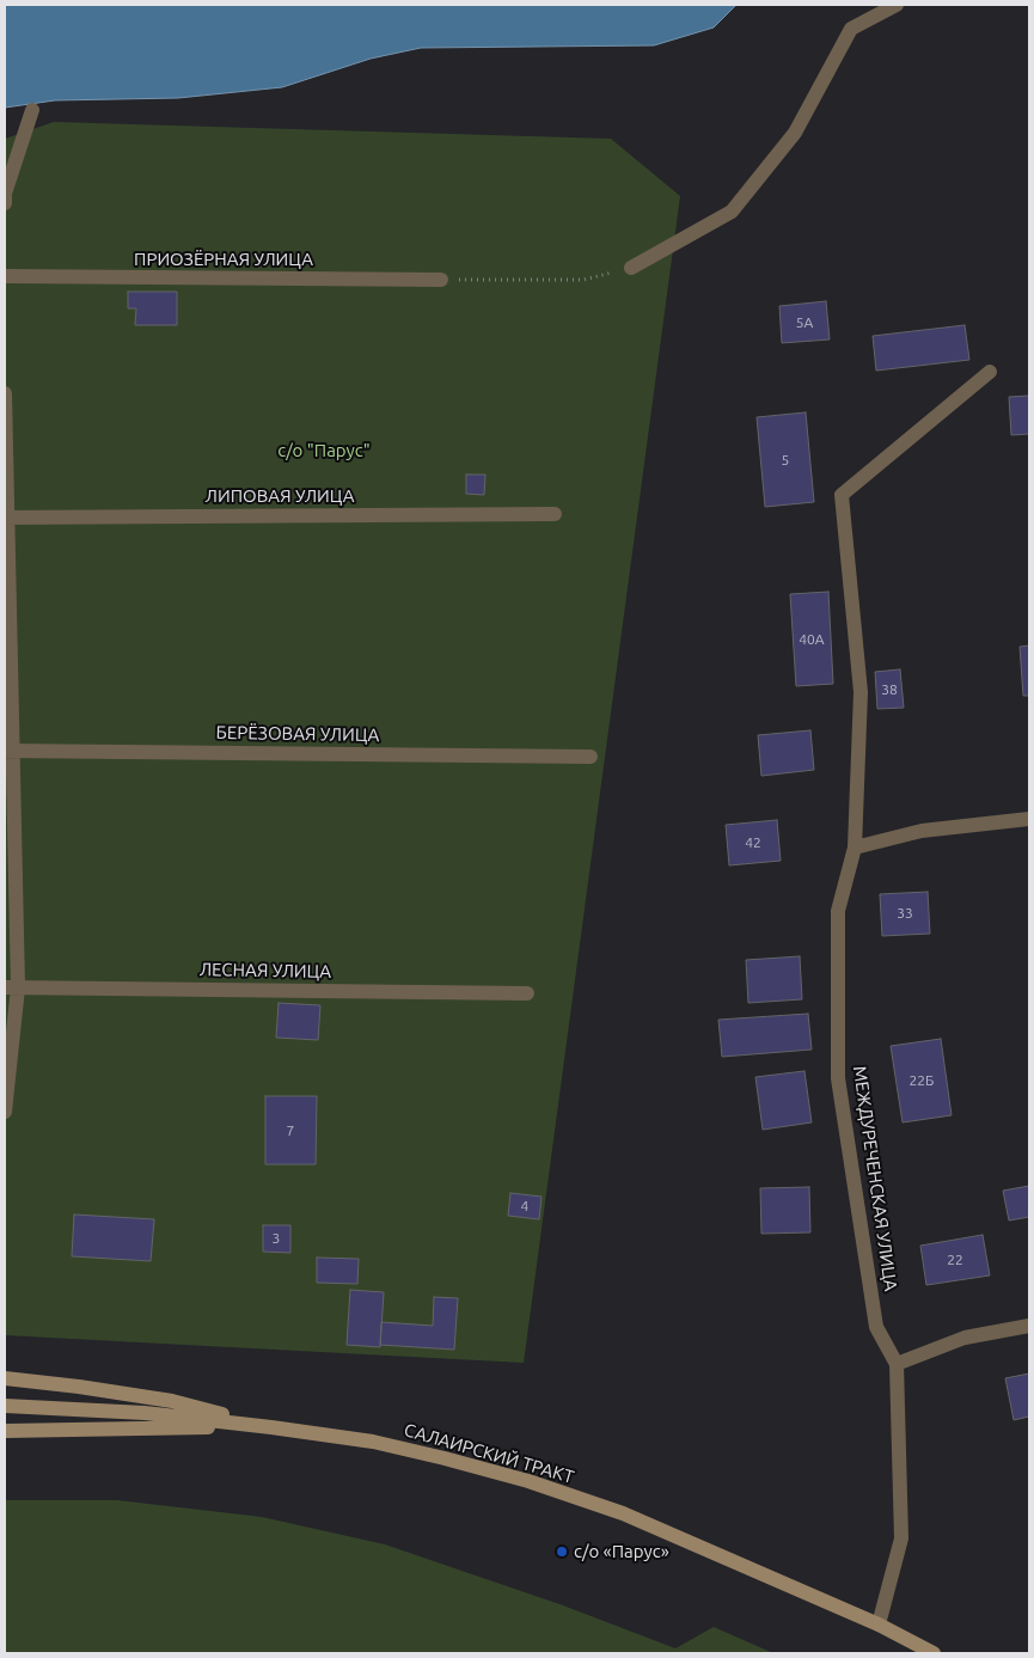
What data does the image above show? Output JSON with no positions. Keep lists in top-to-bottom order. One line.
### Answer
{"streets":{"street":["ПРИОЗЁРНАЯ УЛИЦА","ЛИПОВАЯ УЛИЦА","БЕРЁЗОВАЯ УЛИЦА","ЛЕСНАЯ УЛИЦА","МЕЖДУРЕЧЕНСКАЯ УЛИЦА","САЛАИРСКИЙ ТРАКТ"]},"crossings":[["МЕЖДУРЕЧЕНСКАЯ УЛИЦА","САЛАИРСКИЙ ТРАКТ"]],"parks":["с/о \"Парус\""],"places":["с/о «Парус»"],"house_numbers":["5А","5","40А","38","42","33","22Б","7","4","3","22"]}
